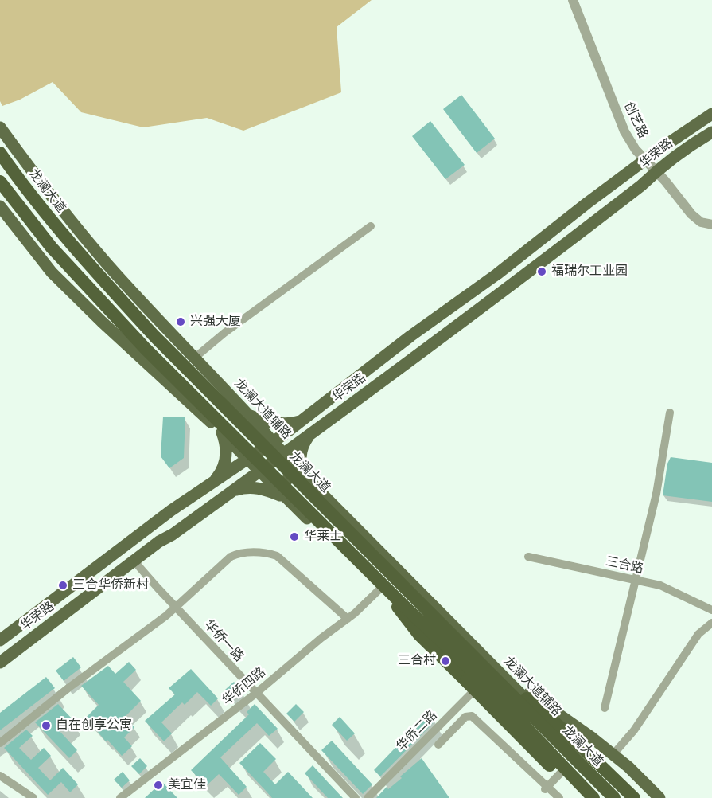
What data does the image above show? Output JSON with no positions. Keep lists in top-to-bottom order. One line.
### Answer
{"streets":{"highway":["龙澜大道"],"main road":["华荣路","龙澜大道辅路"],"street":["创艺路","三合路","华侨一路","华侨四路","华侨二路"]},"crossings":[["创艺路","华荣路"],["华荣路","龙澜大道辅路"],["华荣路","华侨一路"],["华侨一路","华侨四路"]],"places":["福瑞尔工业园","兴强大厦","华莱士","三合华侨新村","三合村","自在创享公寓","美宜佳"]}
